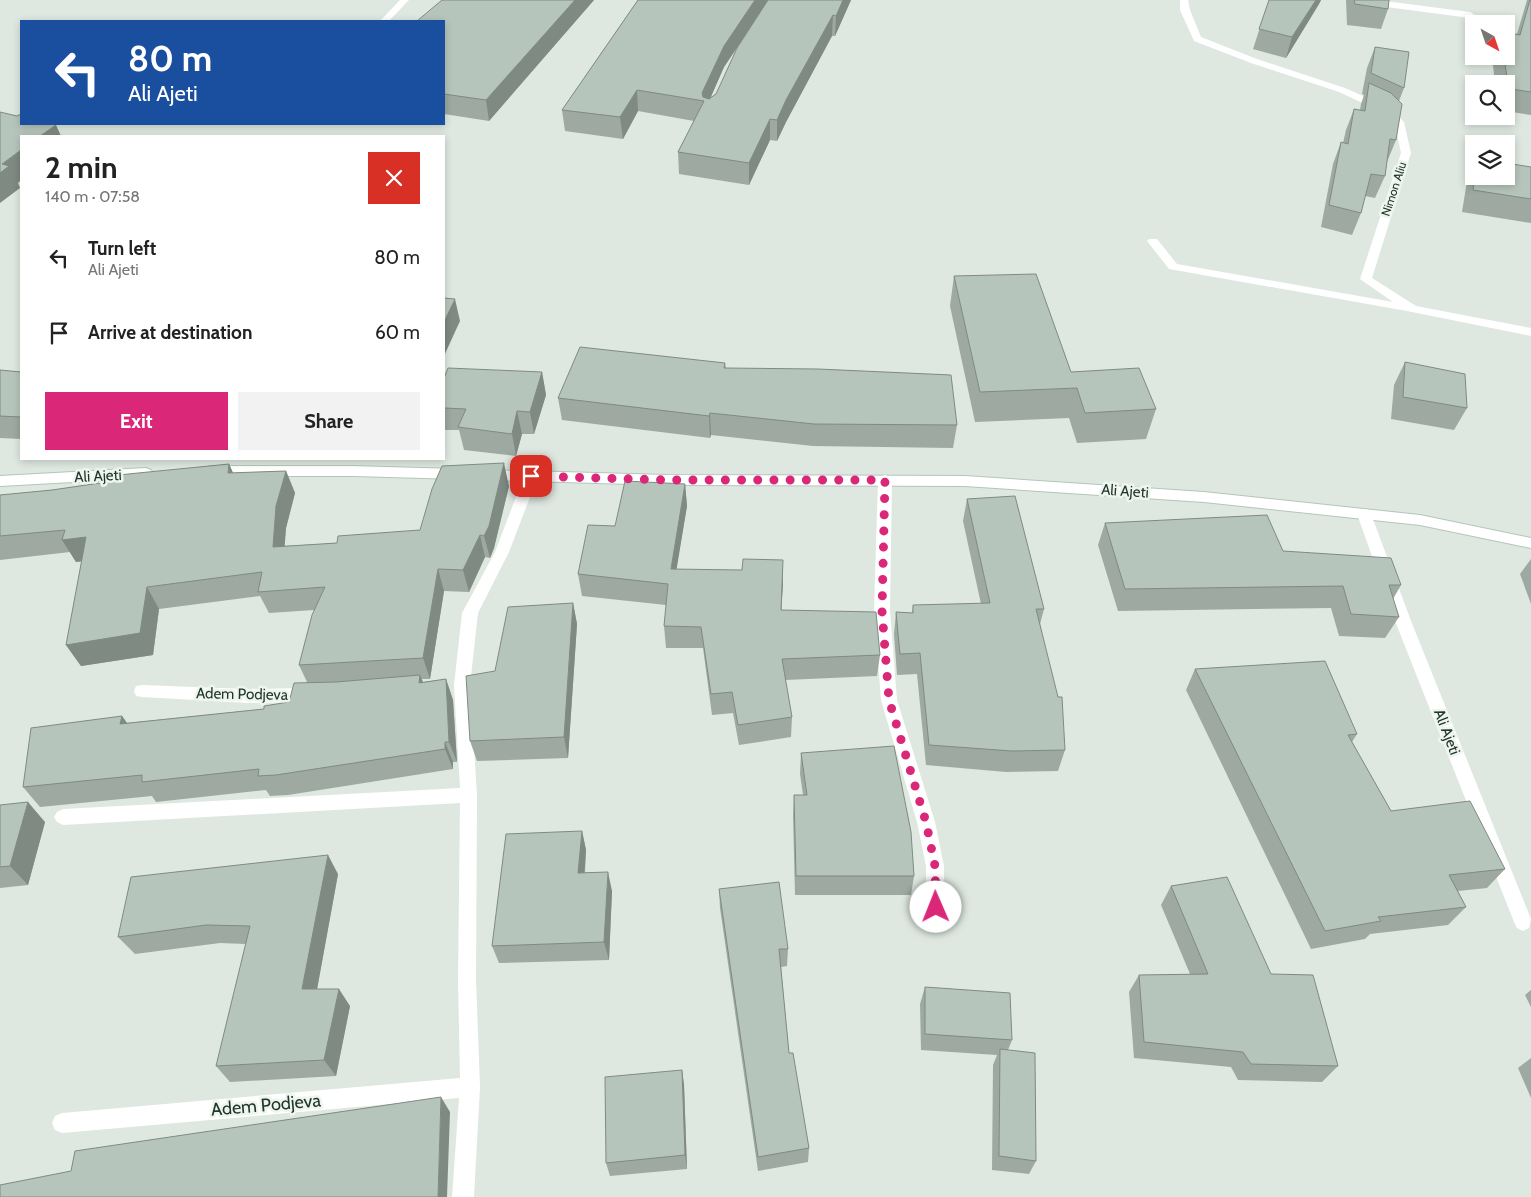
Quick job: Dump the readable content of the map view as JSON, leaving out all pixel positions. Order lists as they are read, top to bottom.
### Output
{
  "streets": {
    "street": ["Nimon Aliu", "Ali Ajeti", "Adem Podjeva"]
  },
  "north": "bottom right",
  "page": {
    "turn": ["80 m", "Ali Ajeti"],
    "heading": ["2 min", "140 m · 07:58"],
    "list": [
      {
        "name": "Turn left",
        "note": "Ali Ajeti",
        "value": "80 m"
      },
      {
        "name": "Arrive at destination",
        "value": "60 m"
      }
    ],
    "buttons": ["Exit", "Share"]
  }
}
